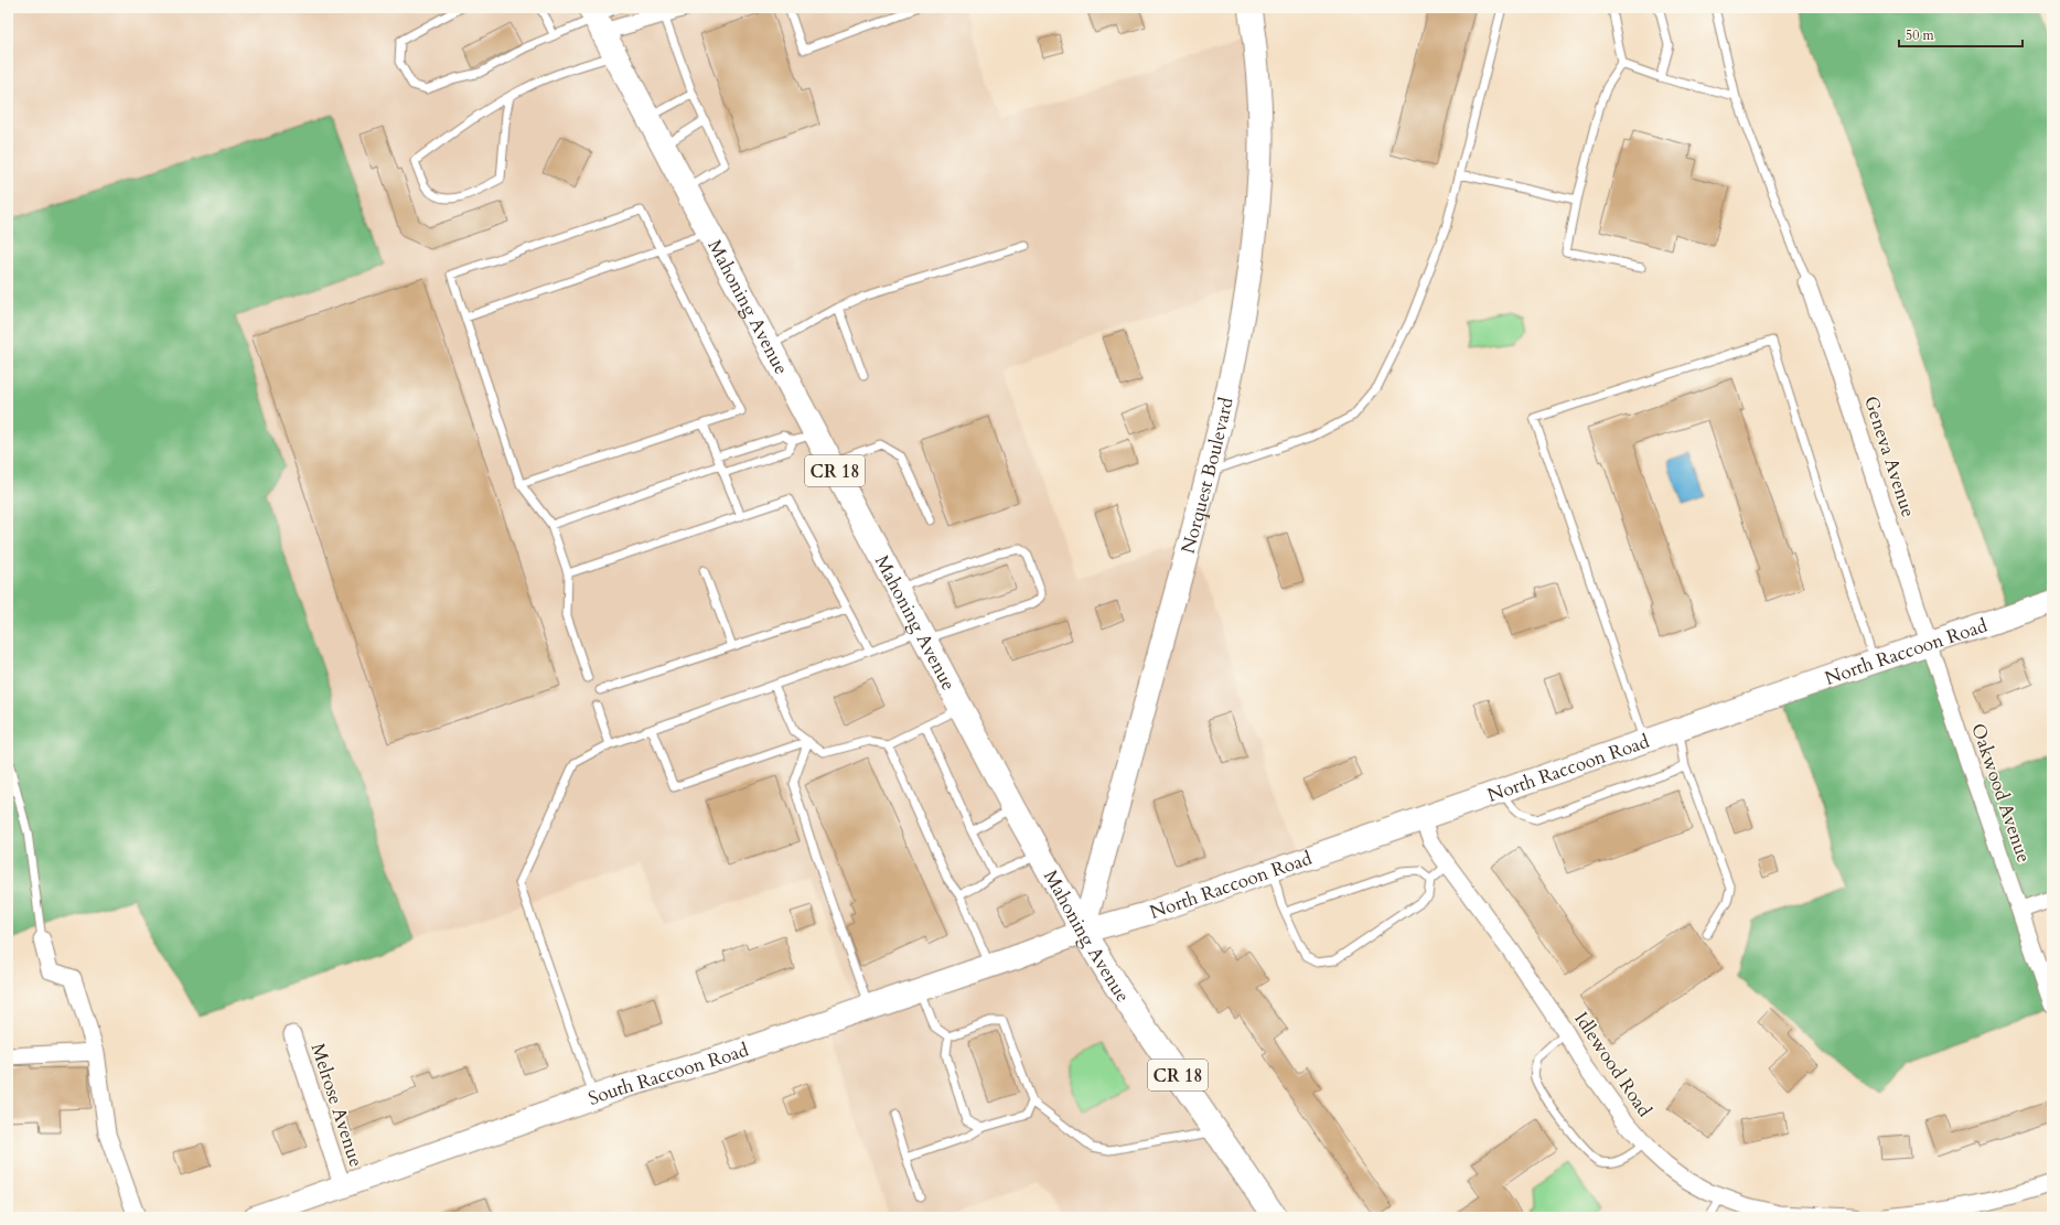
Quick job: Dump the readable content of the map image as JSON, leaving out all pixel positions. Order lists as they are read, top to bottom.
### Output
{
  "streets": {
    "main road": ["Mahoning Avenue", "CR 18"],
    "street": [
      "Geneva Avenue",
      "Norquest Boulevard",
      "North Raccoon Road",
      "Oakwood Avenue",
      "Idlewood Road",
      "South Raccoon Road",
      "Melrose Avenue"
    ]
  },
  "crossings": [
    ["Mahoning Avenue", "Norquest Boulevard"],
    ["Mahoning Avenue", "North Raccoon Road"],
    ["Mahoning Avenue", "South Raccoon Road"],
    ["Geneva Avenue", "North Raccoon Road"],
    ["Geneva Avenue", "Oakwood Avenue"],
    ["Norquest Boulevard", "North Raccoon Road"],
    ["Norquest Boulevard", "South Raccoon Road"],
    ["North Raccoon Road", "Oakwood Avenue"],
    ["North Raccoon Road", "Idlewood Road"],
    ["North Raccoon Road", "South Raccoon Road"],
    ["South Raccoon Road", "Melrose Avenue"]
  ],
  "scale_bar": "50 m"
}
